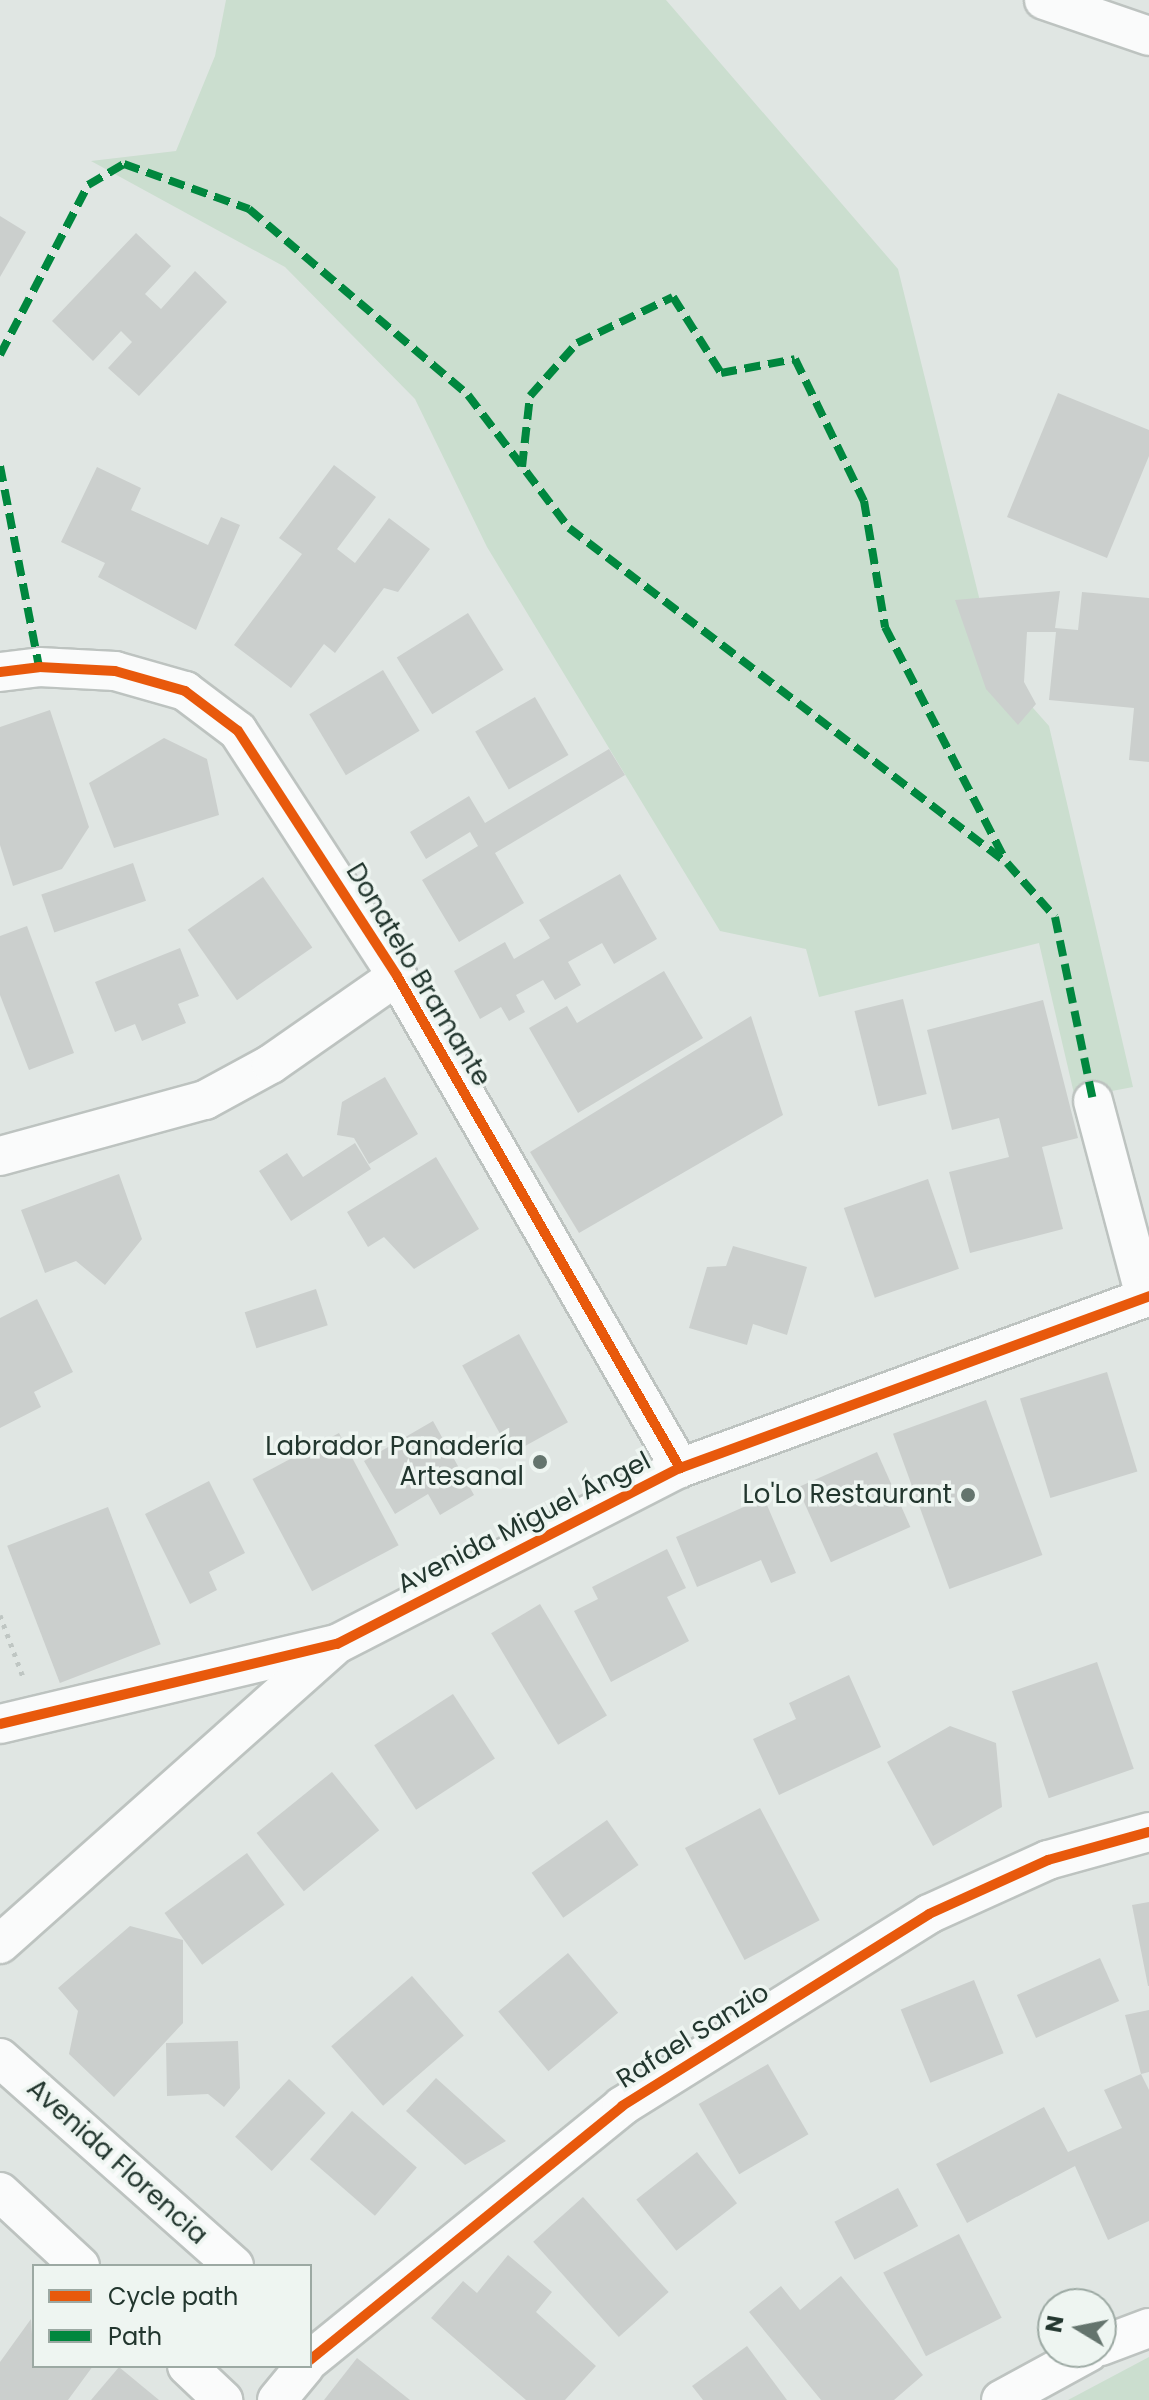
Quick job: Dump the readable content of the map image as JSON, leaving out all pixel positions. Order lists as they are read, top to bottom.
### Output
{
  "streets": {
    "street": [
      "Donatelo Bramante",
      "Avenida Miguel Ángel",
      "Rafael Sanzio",
      "Avenida Florencia"
    ]
  },
  "crossings": [
    ["Donatelo Bramante", "Avenida Miguel Ángel"]
  ],
  "places": ["Labrador Panadería Artesanal", "Lo'Lo Restaurant"],
  "legend": ["Cycle path", "Path"],
  "north": "left"
}
